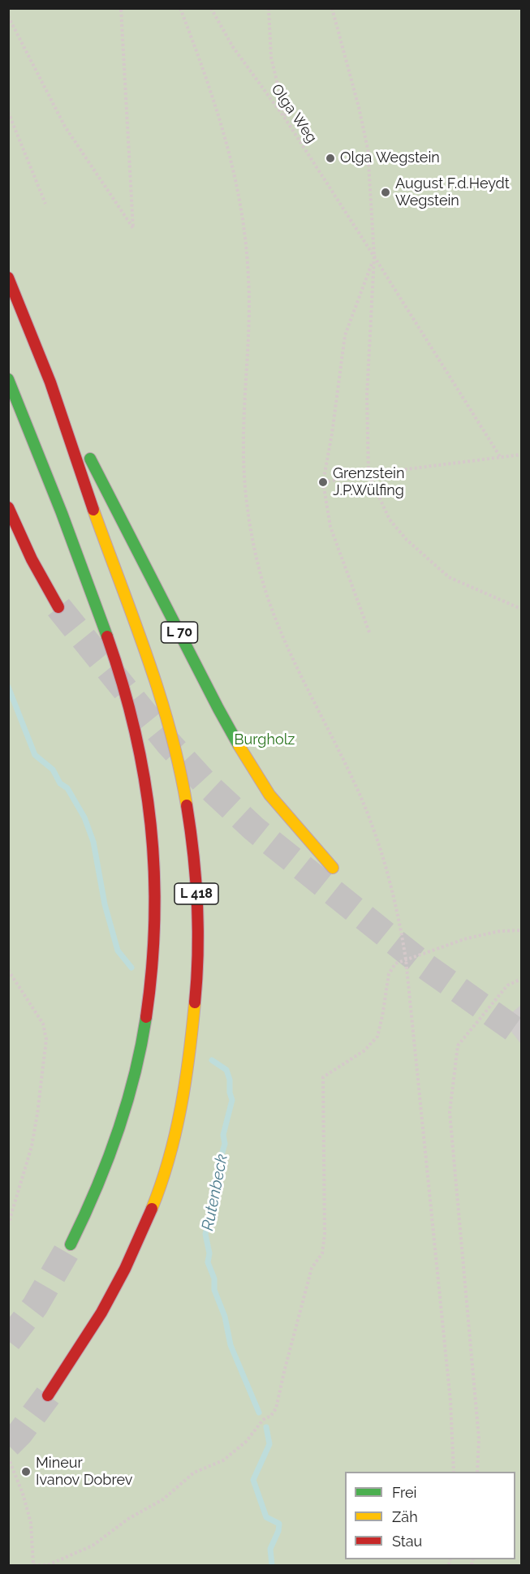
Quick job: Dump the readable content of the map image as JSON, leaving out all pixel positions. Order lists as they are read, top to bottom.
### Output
{
  "streets": {
    "highway": ["L 70", "L 418"],
    "path": ["Olga Weg"]
  },
  "crossings": [
    ["L 70", "L 418"]
  ],
  "water": ["Rutenbeck"],
  "parks": ["Burgholz"],
  "places": [
    "Olga Wegstein",
    "August F.d.Heydt Wegstein",
    "Grenzstein J.P.Wülfing",
    "Mineur Ivanov Dobrev"
  ],
  "legend": ["Frei", "Zäh", "Stau"]
}
